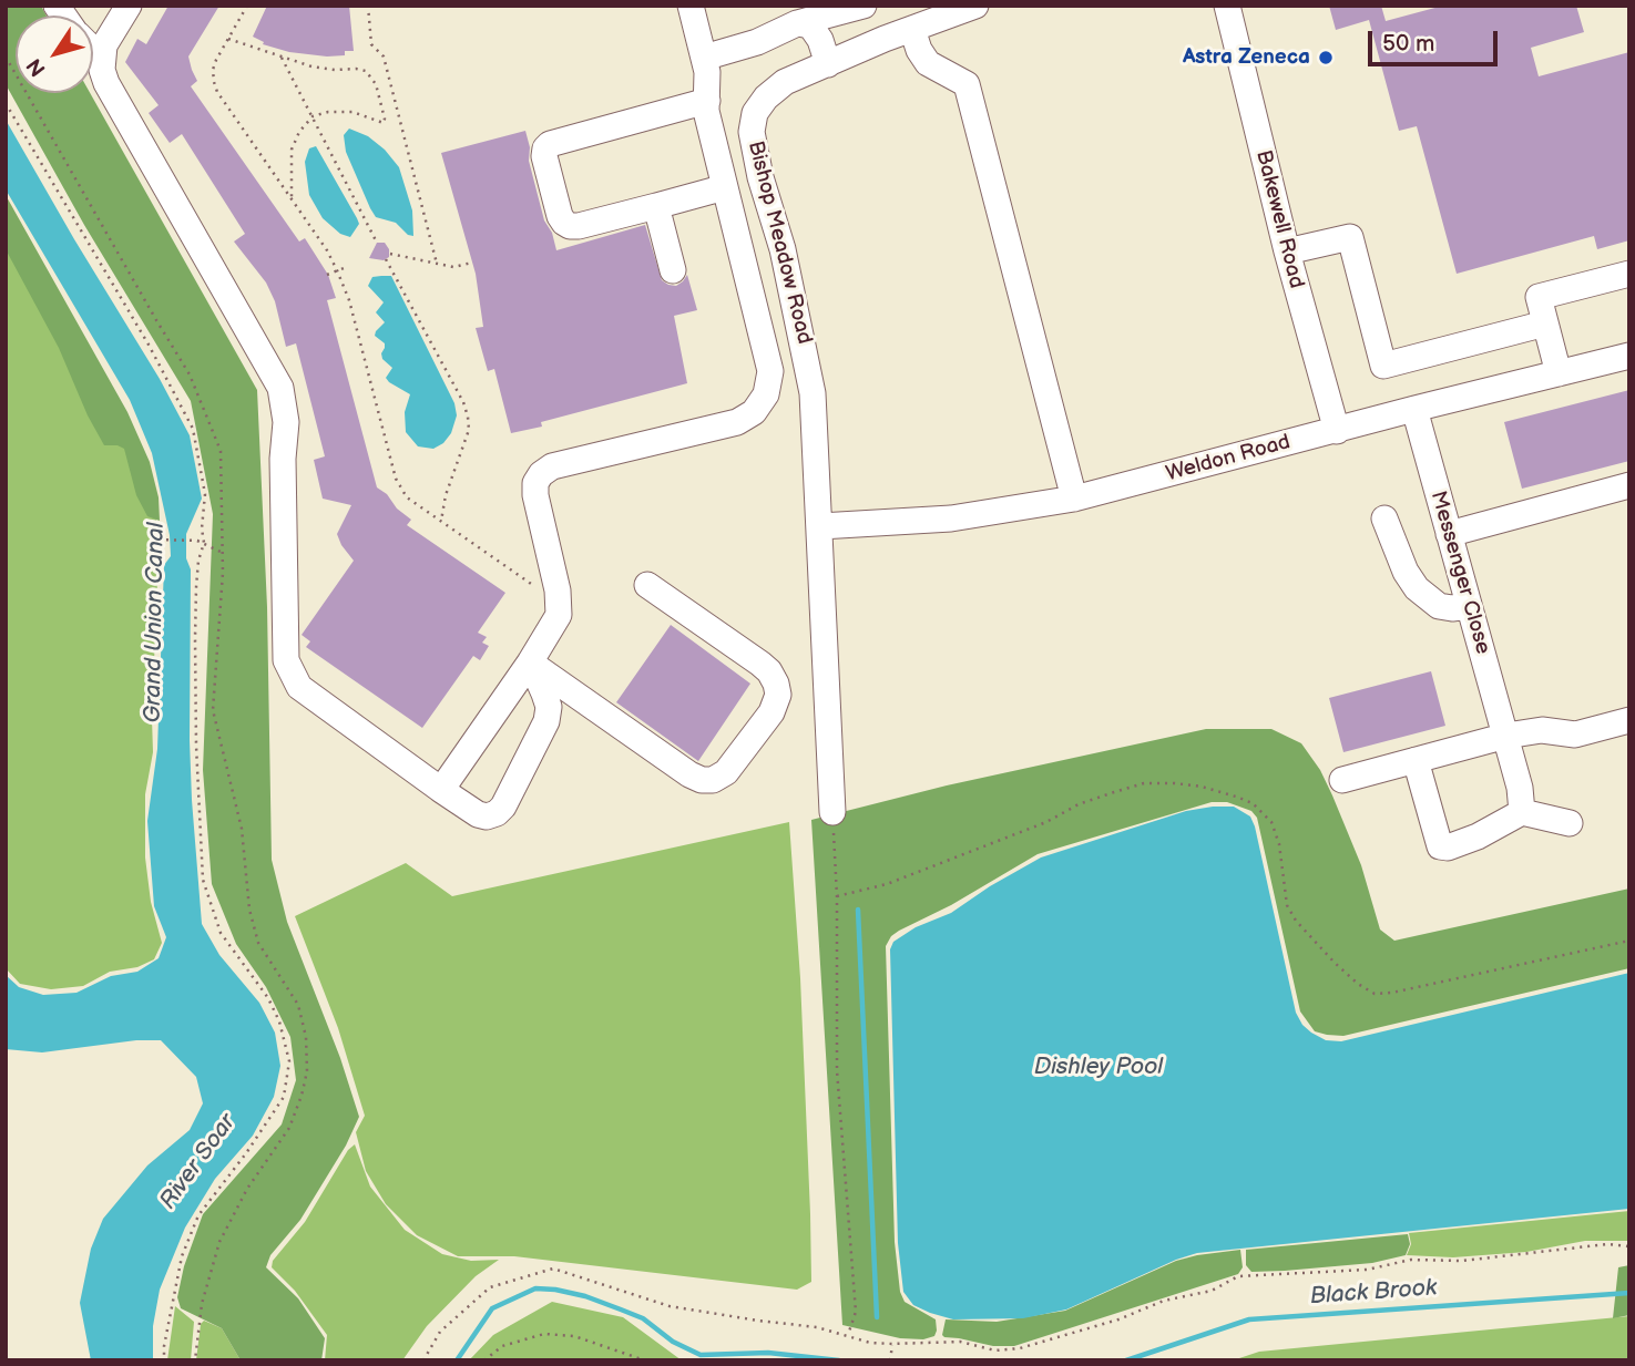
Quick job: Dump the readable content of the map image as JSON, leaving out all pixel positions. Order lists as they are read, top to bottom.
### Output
{
  "streets": {
    "street": [
      "Bakewell Road",
      "Bishop Meadow Road",
      "Weldon Road",
      "Messenger Close"
    ]
  },
  "crossings": [
    ["Bakewell Road", "Weldon Road"],
    ["Bishop Meadow Road", "Weldon Road"],
    ["Weldon Road", "Messenger Close"]
  ],
  "water": [
    "Grand Union Canal",
    "Dishley Pool",
    "River Soar",
    "Black Brook"
  ],
  "places": ["Astra Zeneca"],
  "scale_bar": "50 m",
  "north": "bottom left"
}
